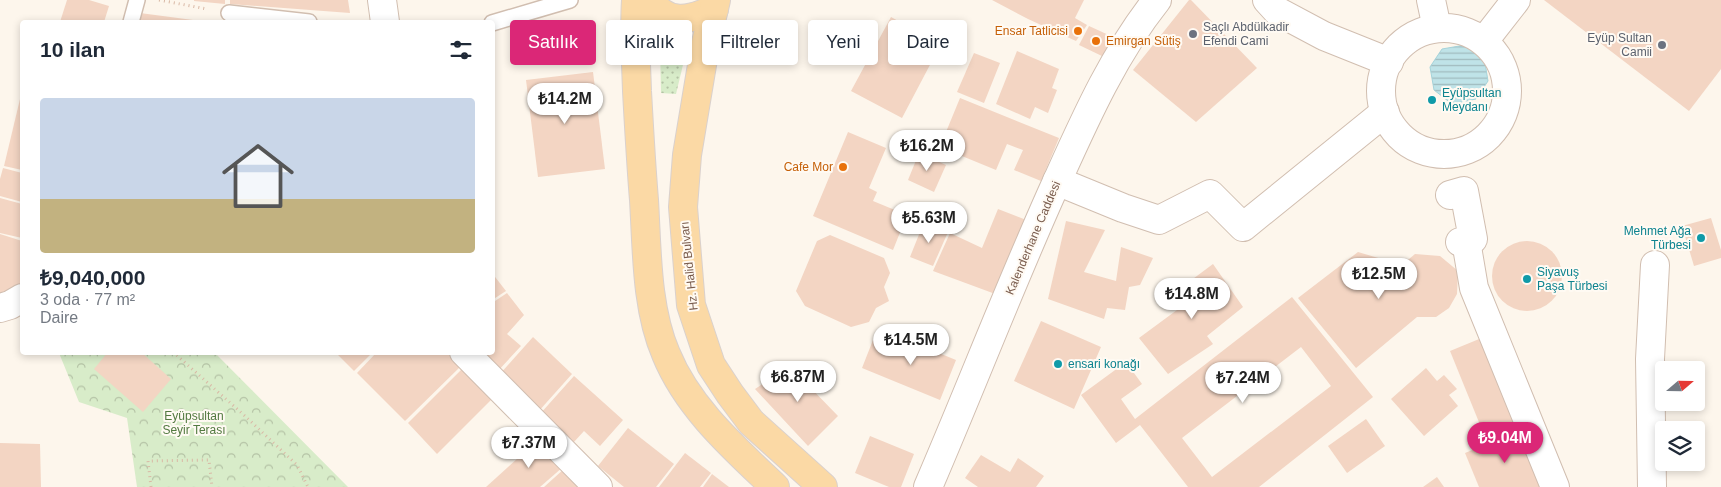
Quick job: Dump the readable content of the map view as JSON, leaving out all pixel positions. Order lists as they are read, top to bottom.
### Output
{
  "streets": {
    "main road": ["Hz. Halid Bulvarı"],
    "street": ["Kalenderhane Caddesi"]
  },
  "parks": ["Eyüpsultan Seyir Terası"],
  "places": [
    "Ensar Tatlicisi",
    "Saçlı Abdülkadir Efendi Cami",
    "Emirgan Sütiş",
    "Eyüp Sultan Camii",
    "Eyüpsultan Meydanı",
    "Cafe Mor",
    "Mehmet Ağa Türbesi",
    "Siyavuş Paşa Türbesi",
    "ensari konağı"
  ],
  "north": "right",
  "page": {
    "chip": [
      "Satılık",
      "Kiralık",
      "Filtreler",
      "Yeni",
      "Daire"
    ],
    "heading": "10 ilan",
    "list": [
      {
        "name": "₺9,040,000",
        "note": "3 oda · 77 m² · Daire"
      }
    ],
    "price": [
      "₺14.2M",
      "₺16.2M",
      "₺5.63M",
      "₺12.5M",
      "₺14.8M",
      "₺14.5M",
      "₺6.87M",
      "₺7.24M",
      "₺9.04M",
      "₺7.37M"
    ]
  }
}
